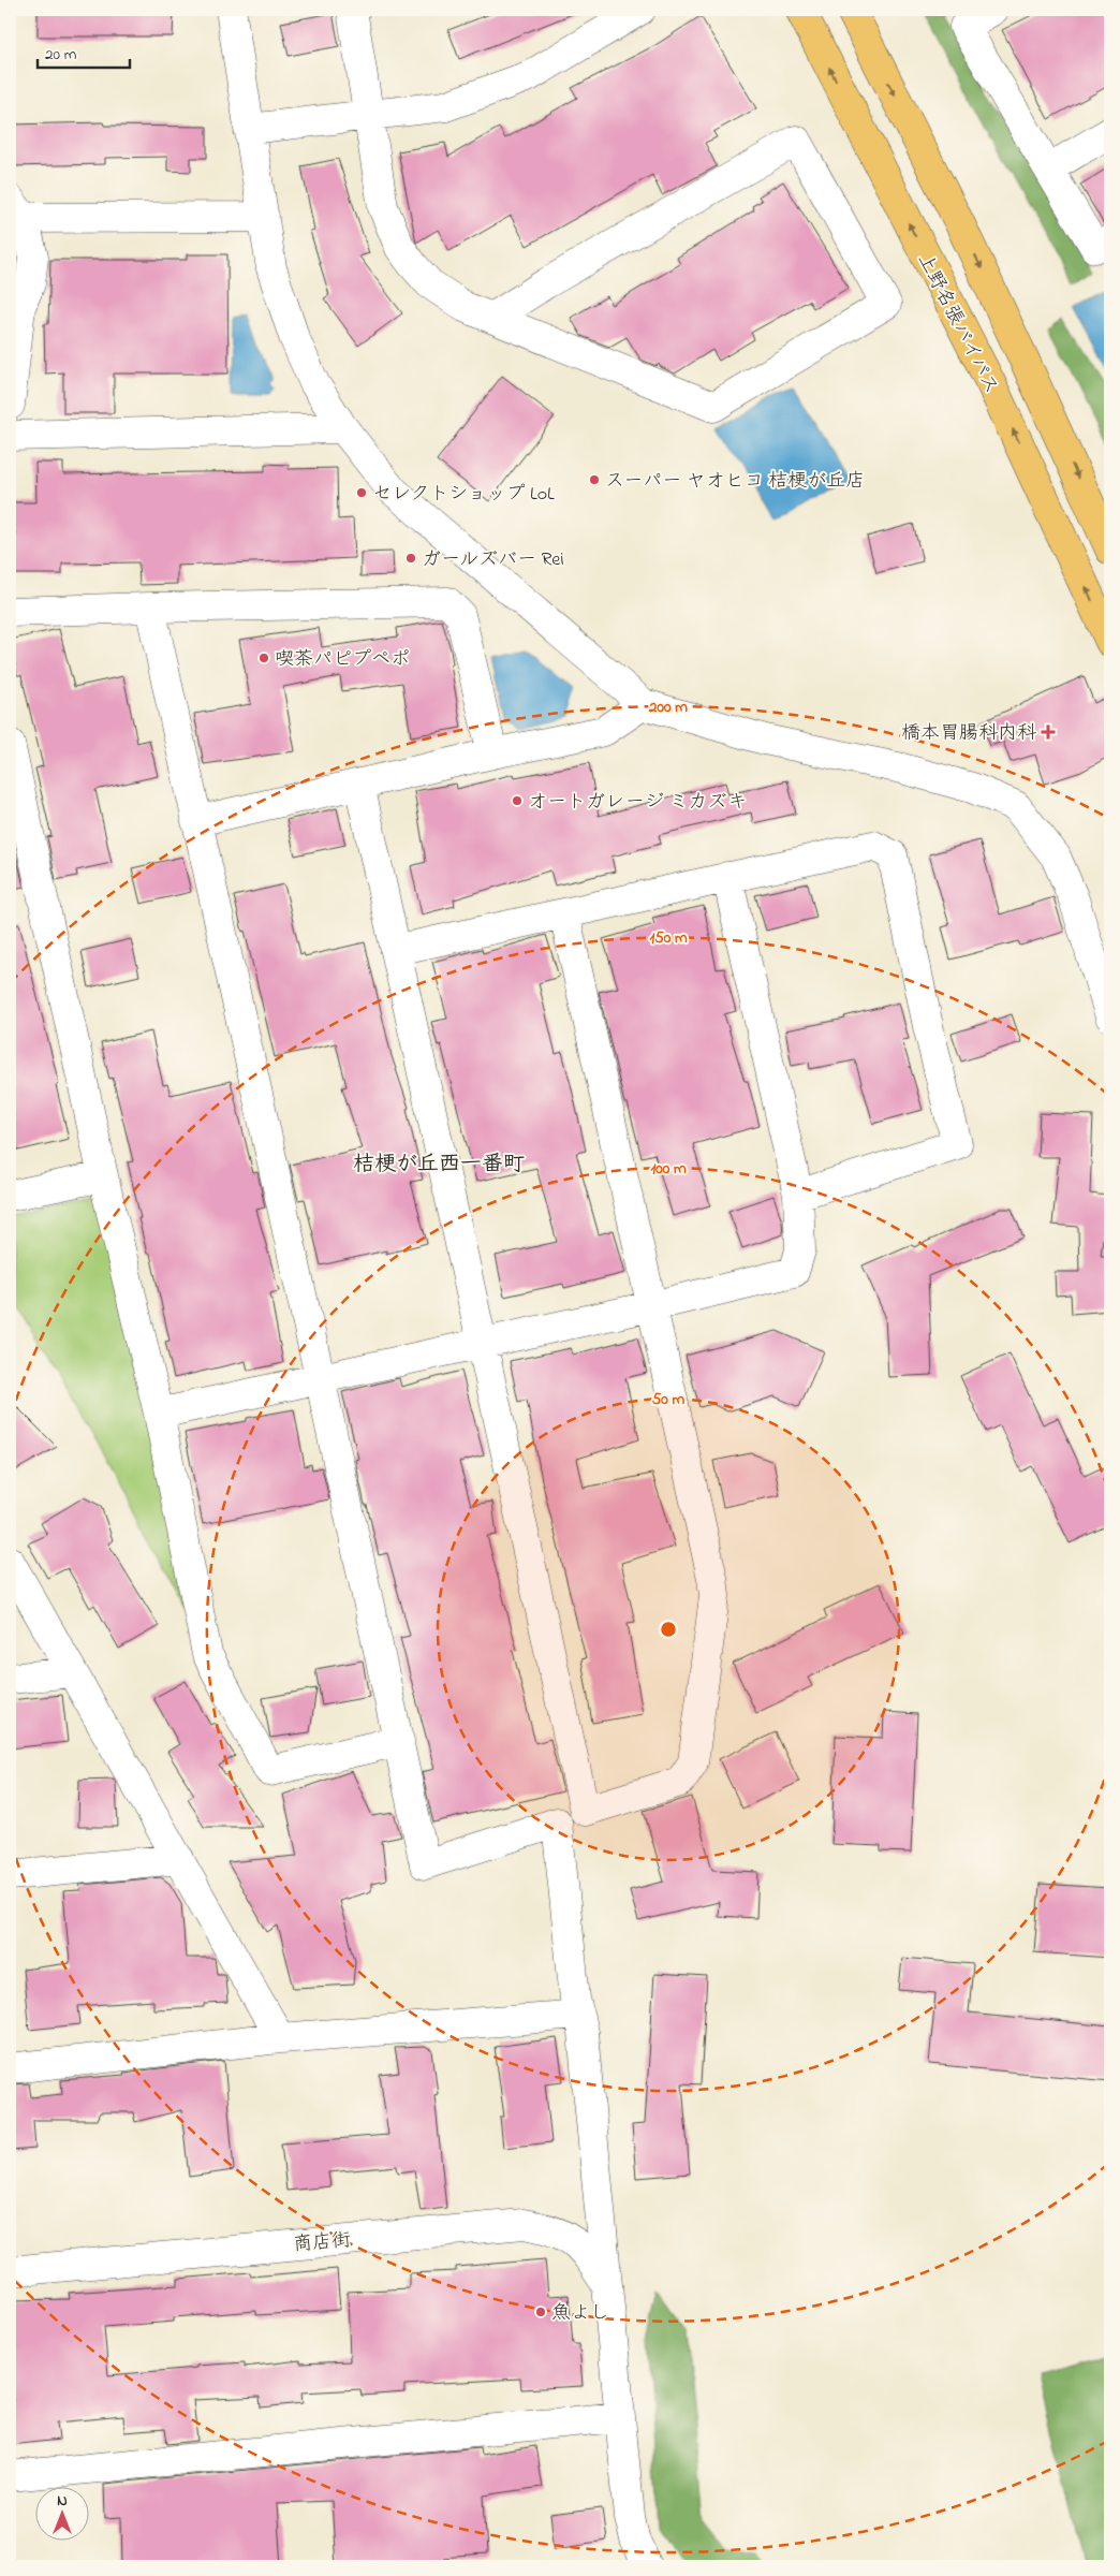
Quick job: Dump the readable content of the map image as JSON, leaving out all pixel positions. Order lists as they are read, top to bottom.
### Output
{
  "streets": {
    "highway": ["上野名張バイパス"],
    "street": ["商店街"]
  },
  "districts": ["桔梗が丘西一番町"],
  "places": {
    "other": [
      "スーパー ヤオヒコ 桔梗が丘店",
      "セレクトショップ LoL",
      "ガールズバー Rei",
      "喫茶パピプペポ",
      "オートガレージ ミカズキ",
      "魚よし"
    ],
    "health": ["橋本胃腸科内科"]
  },
  "scale_bar": "20 m",
  "north": "top",
  "rings": [
    "200 m",
    "150 m",
    "100 m",
    "50 m"
  ]
}
